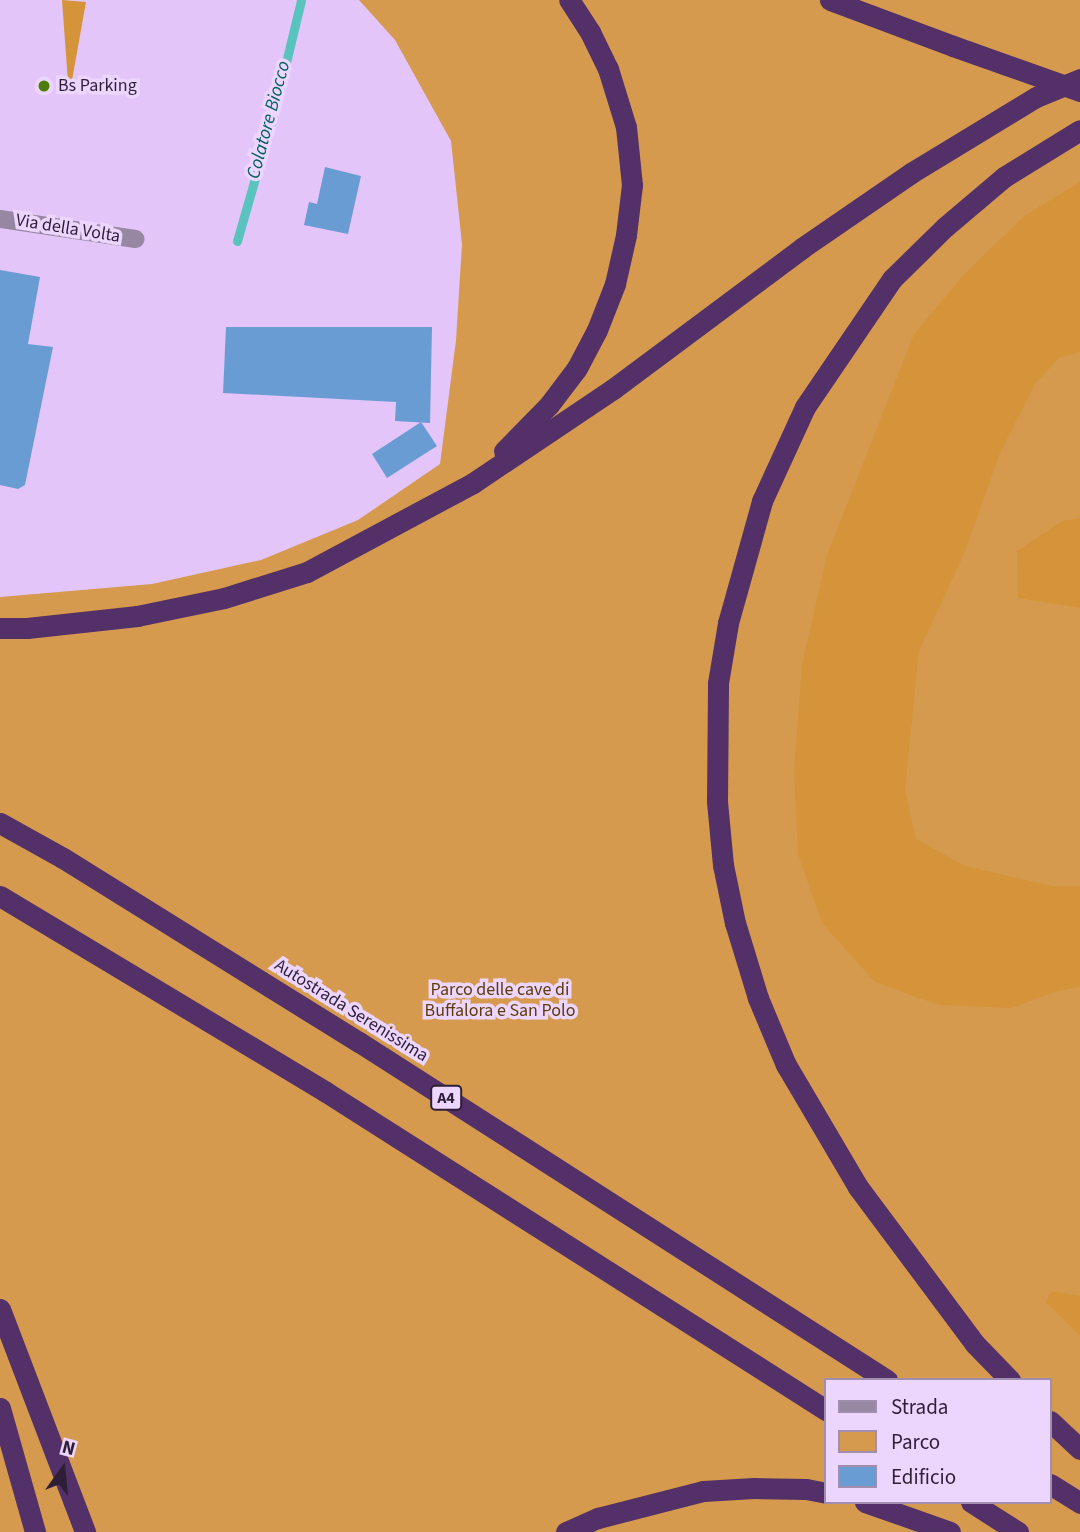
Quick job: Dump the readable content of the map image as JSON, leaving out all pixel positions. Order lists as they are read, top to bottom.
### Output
{
  "streets": {
    "highway": ["Autostrada Serenissima", "A4"],
    "street": ["Via della Volta"]
  },
  "water": ["Colatore Biocco"],
  "parks": ["Parco delle cave di Buffalora e San Polo"],
  "places": ["Bs Parking"],
  "legend": ["Strada", "Parco", "Edificio"],
  "north": "top"
}
